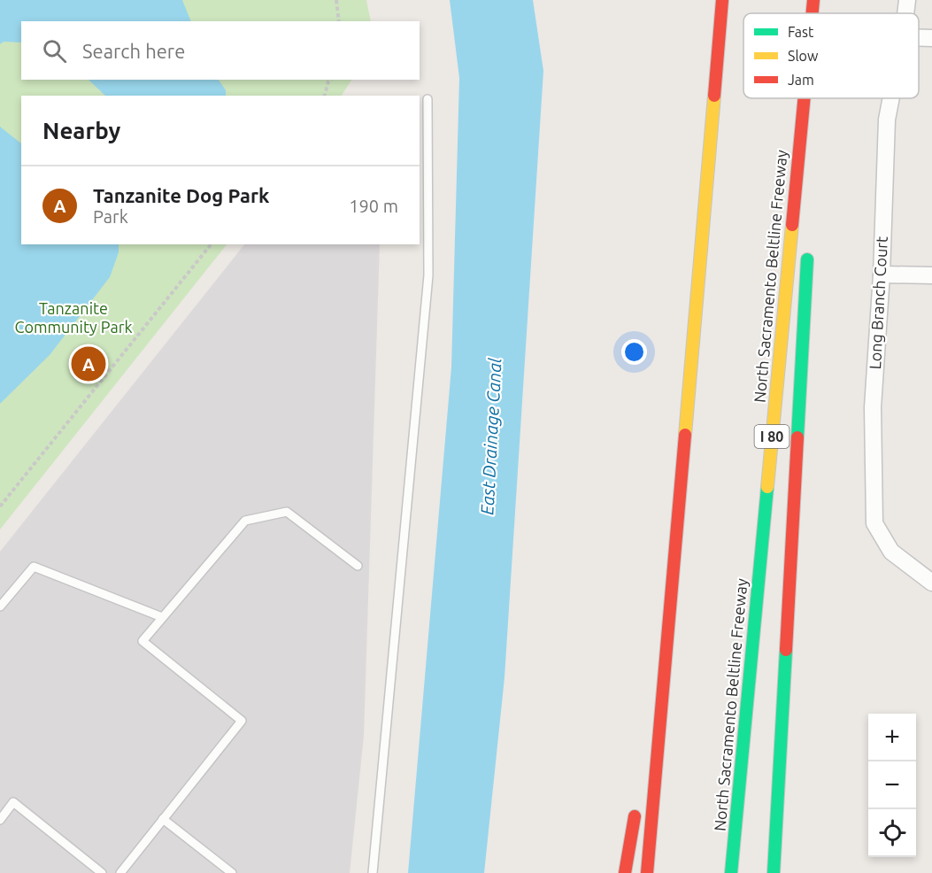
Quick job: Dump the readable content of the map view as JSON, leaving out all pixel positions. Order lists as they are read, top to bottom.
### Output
{
  "streets": {
    "highway": ["North Sacramento Beltline Freeway", "I 80"],
    "street": ["Long Branch Court"]
  },
  "water": ["East Drainage Canal"],
  "parks": ["Tanzanite Community Park"],
  "legend": ["Fast", "Slow", "Jam"],
  "page": {
    "search": "Search here",
    "heading": "Nearby",
    "list": [
      {
        "mark": "A",
        "name": "Tanzanite Dog Park",
        "note": "Park",
        "value": "190 m"
      }
    ],
    "pins": "A",
    "map_buttons": ["+", "−"]
  }
}
